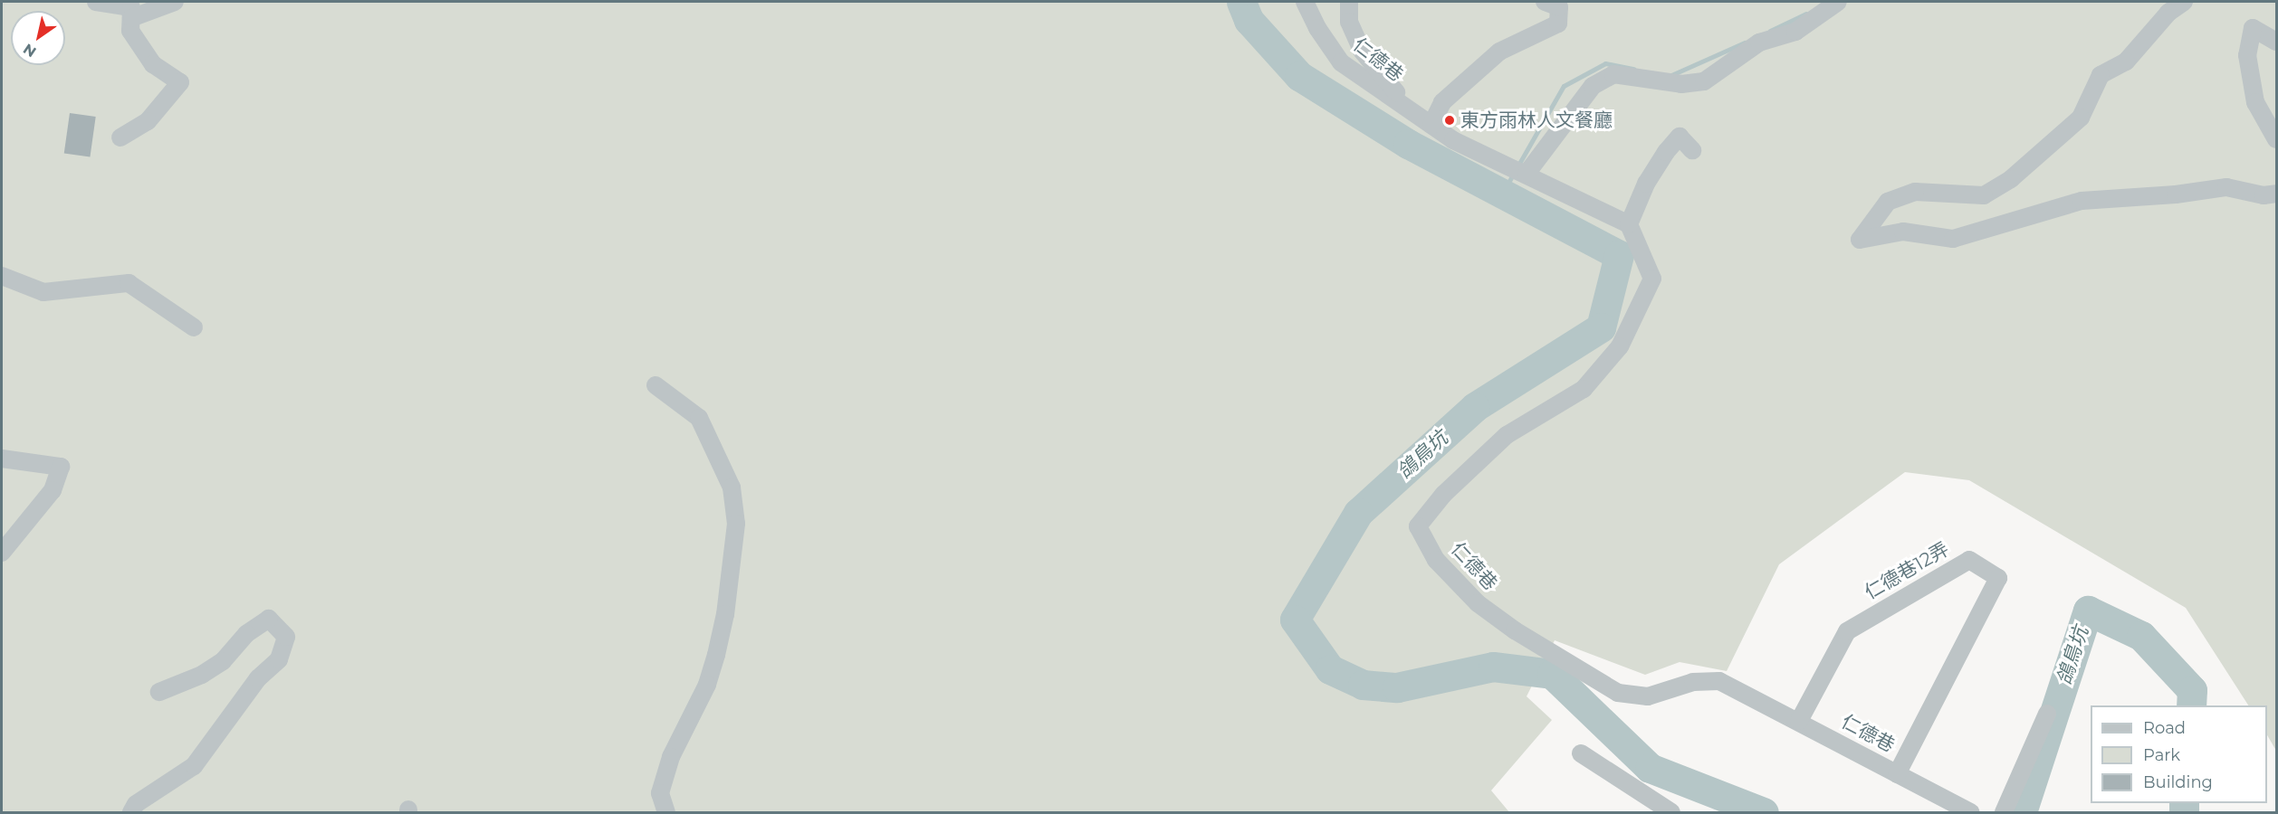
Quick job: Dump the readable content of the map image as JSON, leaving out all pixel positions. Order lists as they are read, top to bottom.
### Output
{
  "streets": {
    "street": ["仁德巷", "仁德巷12弄"]
  },
  "crossings": [
    ["仁德巷", "仁德巷12弄"]
  ],
  "water": ["鴿鳥坑"],
  "places": ["東方雨林人文餐廳"],
  "legend": ["Road", "Park", "Building"],
  "north": "bottom left"
}
